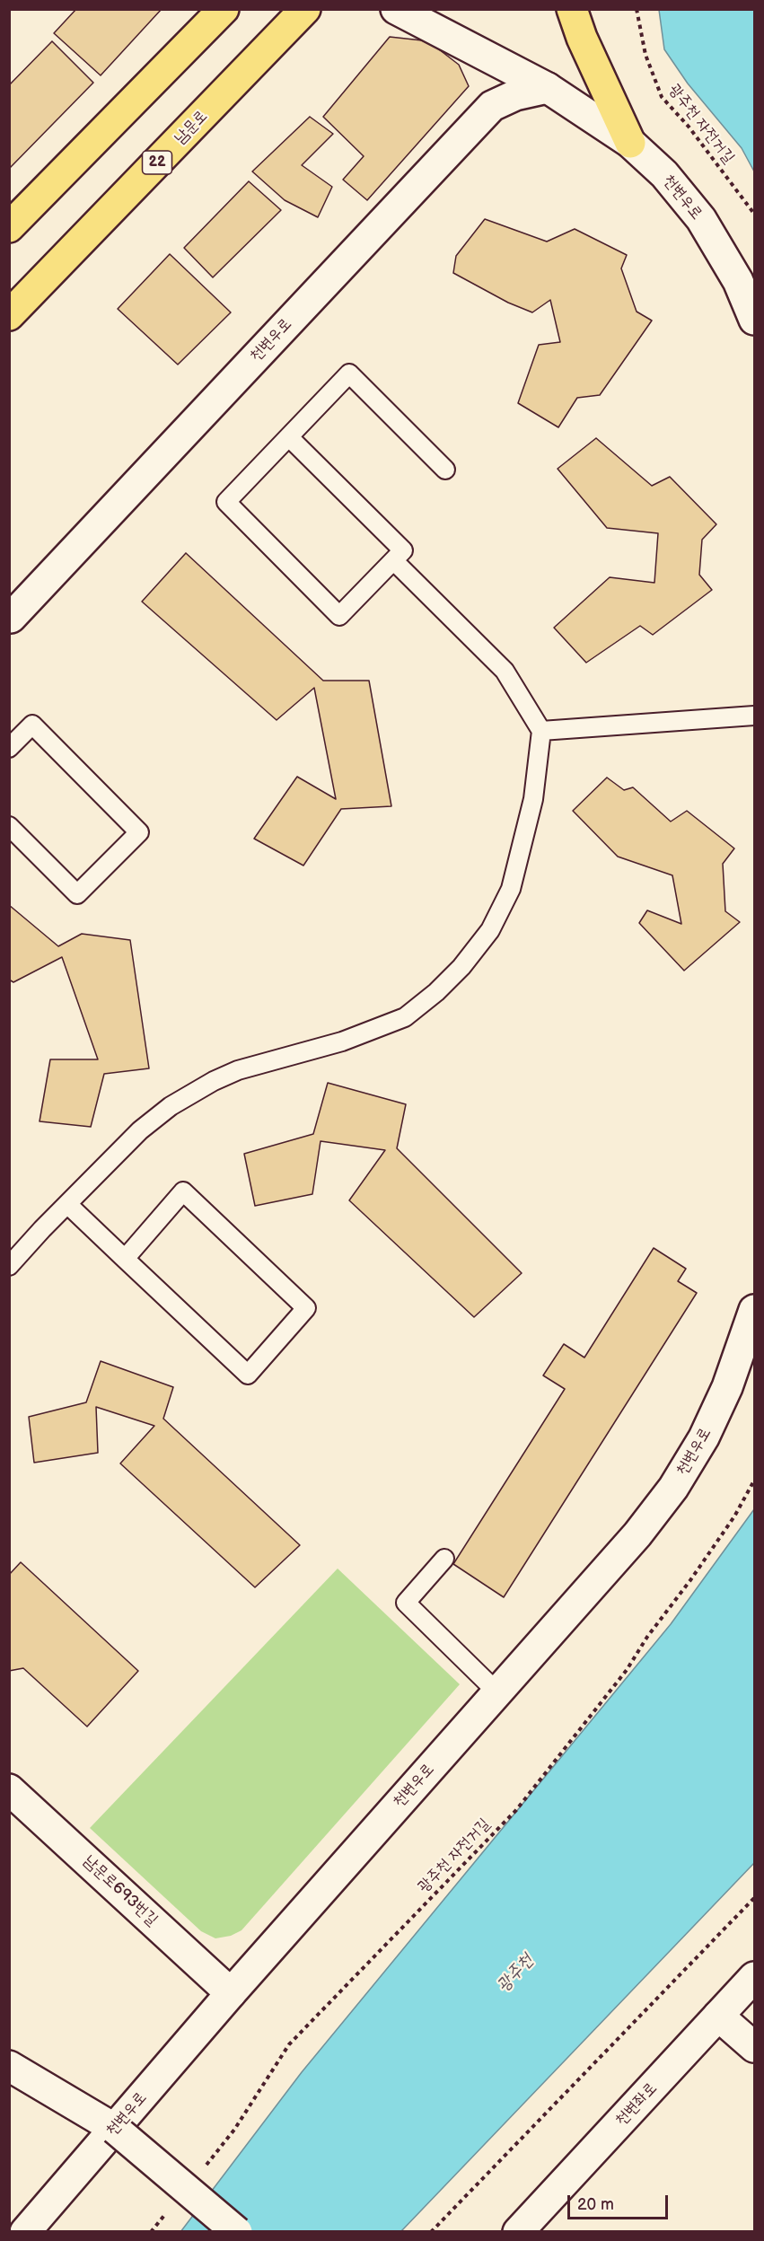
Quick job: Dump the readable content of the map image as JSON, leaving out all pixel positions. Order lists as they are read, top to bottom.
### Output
{
  "streets": {
    "main road": ["남문로", "22"],
    "street": ["천변우로", "남문로693번길", "천변좌로"],
    "path": ["광주천 자전거길"]
  },
  "crossings": [
    ["천변우로", "남문로693번길"]
  ],
  "water": ["광주천"],
  "scale_bar": "20 m"
}
